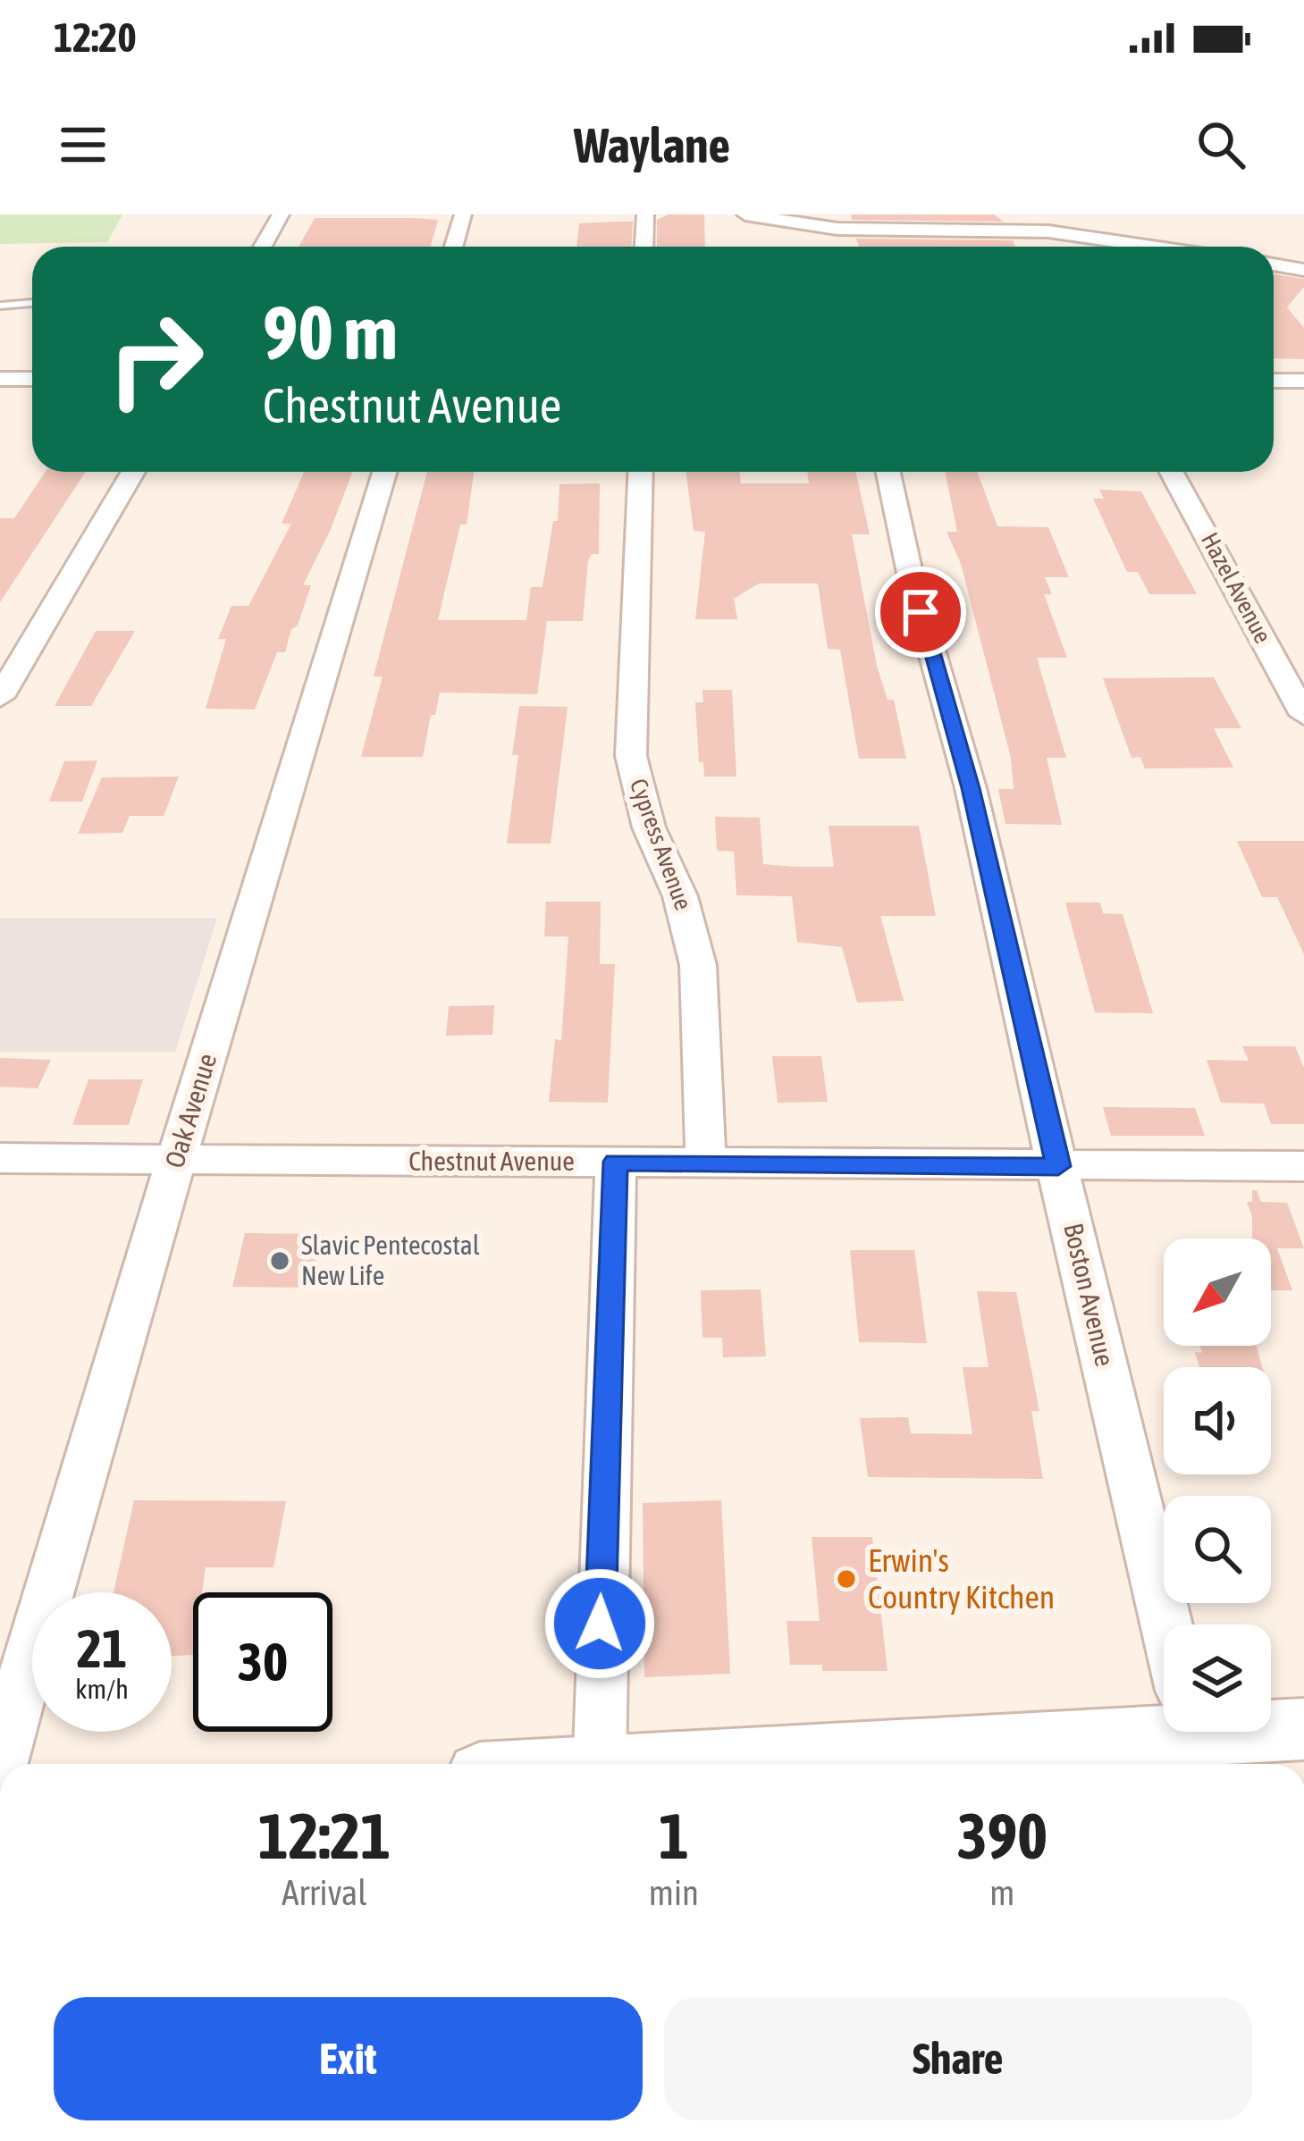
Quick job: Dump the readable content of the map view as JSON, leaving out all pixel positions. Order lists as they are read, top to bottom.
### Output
{
  "streets": {
    "street": [
      "Hazel Avenue",
      "Cypress Avenue",
      "Oak Avenue",
      "Chestnut Avenue",
      "Boston Avenue"
    ]
  },
  "crossings": [
    ["Cypress Avenue", "Chestnut Avenue"],
    ["Oak Avenue", "Chestnut Avenue"],
    ["Chestnut Avenue", "Boston Avenue"]
  ],
  "places": ["Slavic Pentecostal New Life", "Erwin's Country Kitchen"],
  "north": "bottom left",
  "page": {
    "status": "12:20",
    "header": "Waylane",
    "turn": ["90 m", "Chestnut Avenue"],
    "speed": "21 km/h",
    "limit": "30",
    "eta": [
      "12:21",
      "Arrival",
      "1",
      "min",
      "390",
      "m"
    ],
    "buttons": ["Exit", "Share"]
  }
}
